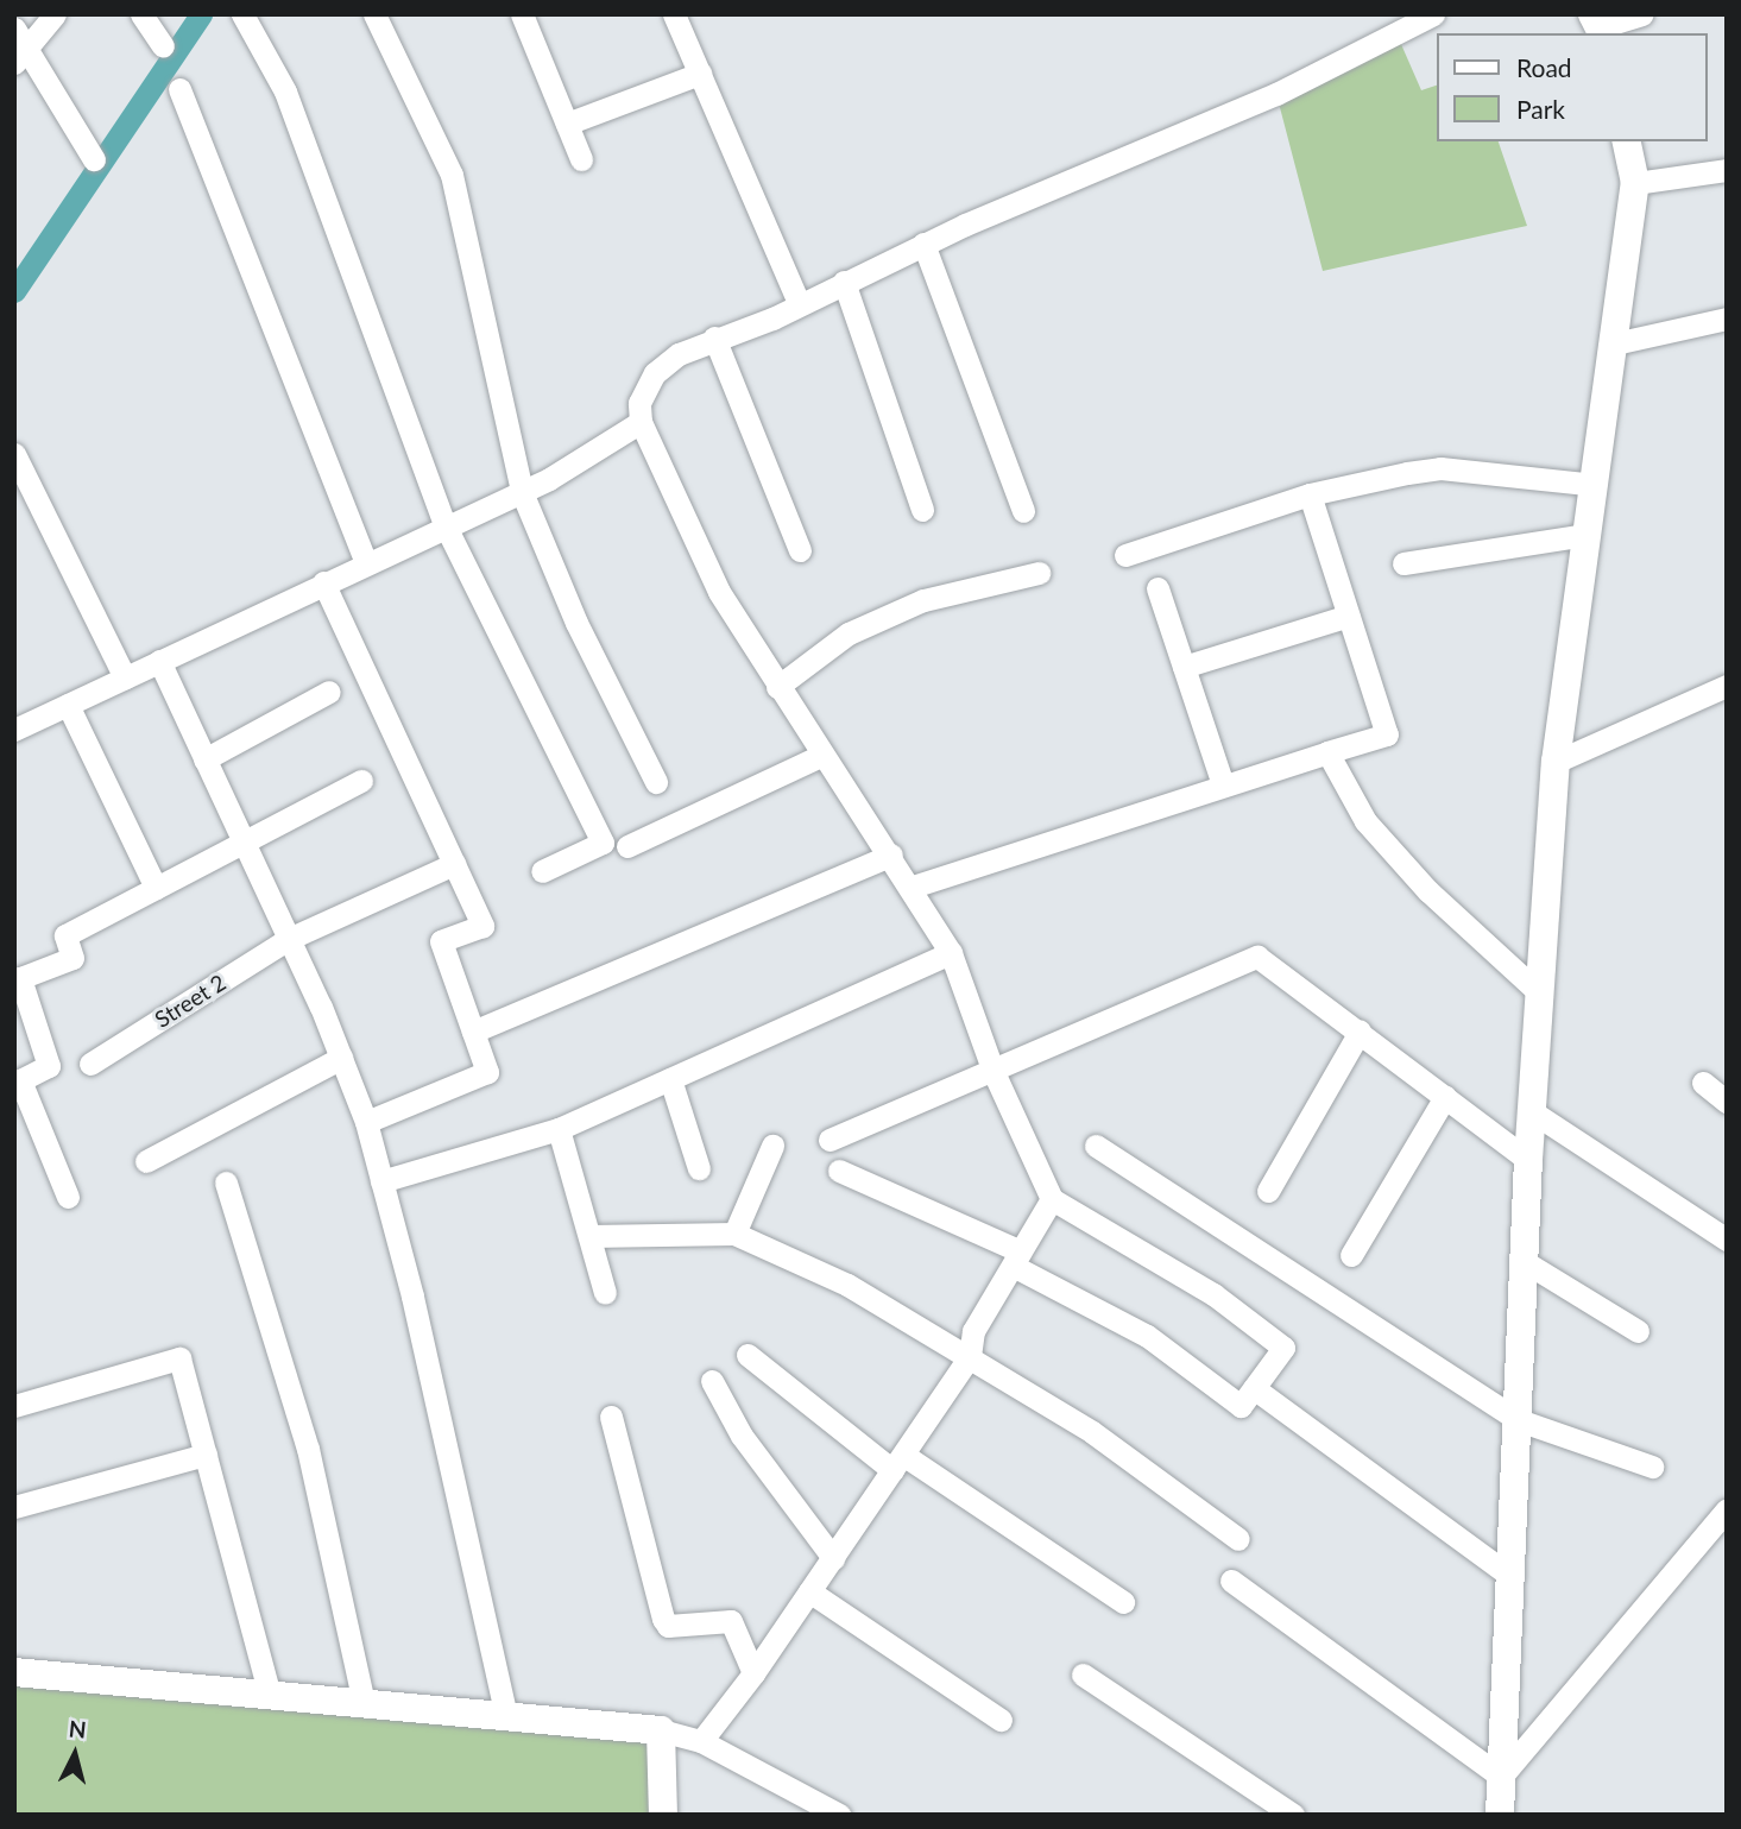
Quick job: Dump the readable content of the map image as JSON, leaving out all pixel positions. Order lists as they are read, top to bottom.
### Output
{
  "streets": {
    "street": ["Street 2"]
  },
  "legend": ["Road", "Park"],
  "north": "top"
}
